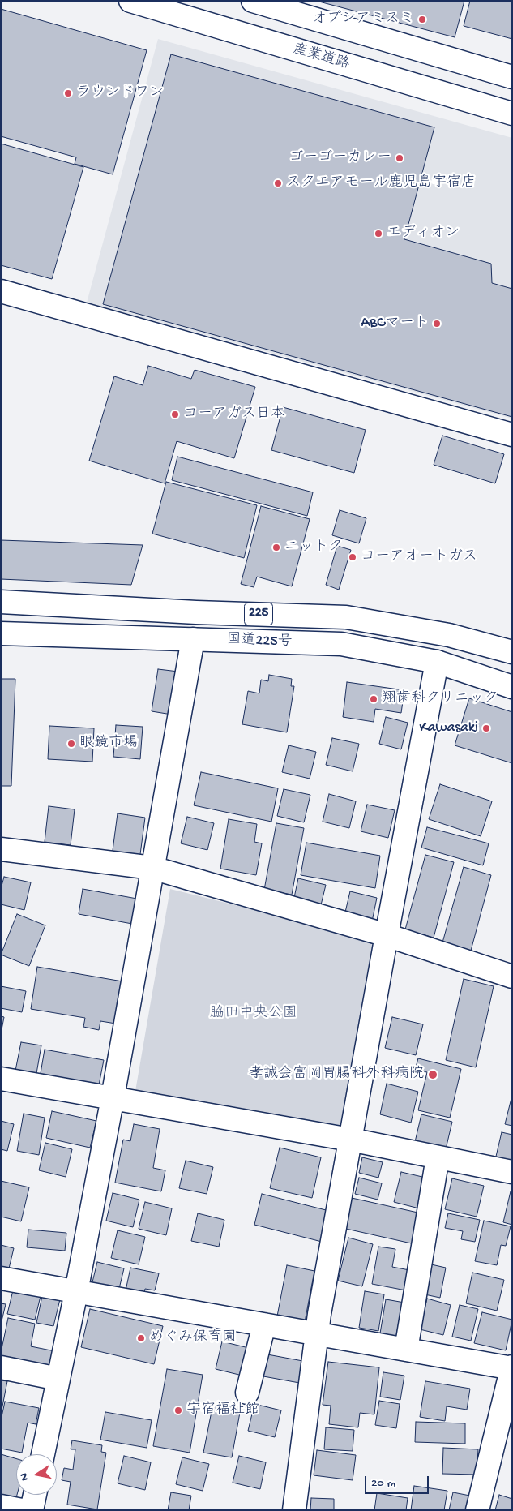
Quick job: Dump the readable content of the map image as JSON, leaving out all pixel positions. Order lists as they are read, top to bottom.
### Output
{
  "streets": {
    "main road": ["産業道路", "225", "国道225号"]
  },
  "parks": ["脇田中央公園"],
  "places": [
    "オプシアミスミ",
    "ラウンドワン",
    "ゴーゴーカレー",
    "スクエアモール鹿児島宇宿店",
    "エディオン",
    "ABCマート",
    "コーアガス日本",
    "ニットク",
    "コーアオートガス",
    "翔歯科クリニック",
    "Kawasaki",
    "眼鏡市場",
    "孝誠会富岡胃腸科外科病院",
    "めぐみ保育園",
    "宇宿福祉館"
  ],
  "scale_bar": "20 m",
  "north": "left"
}
